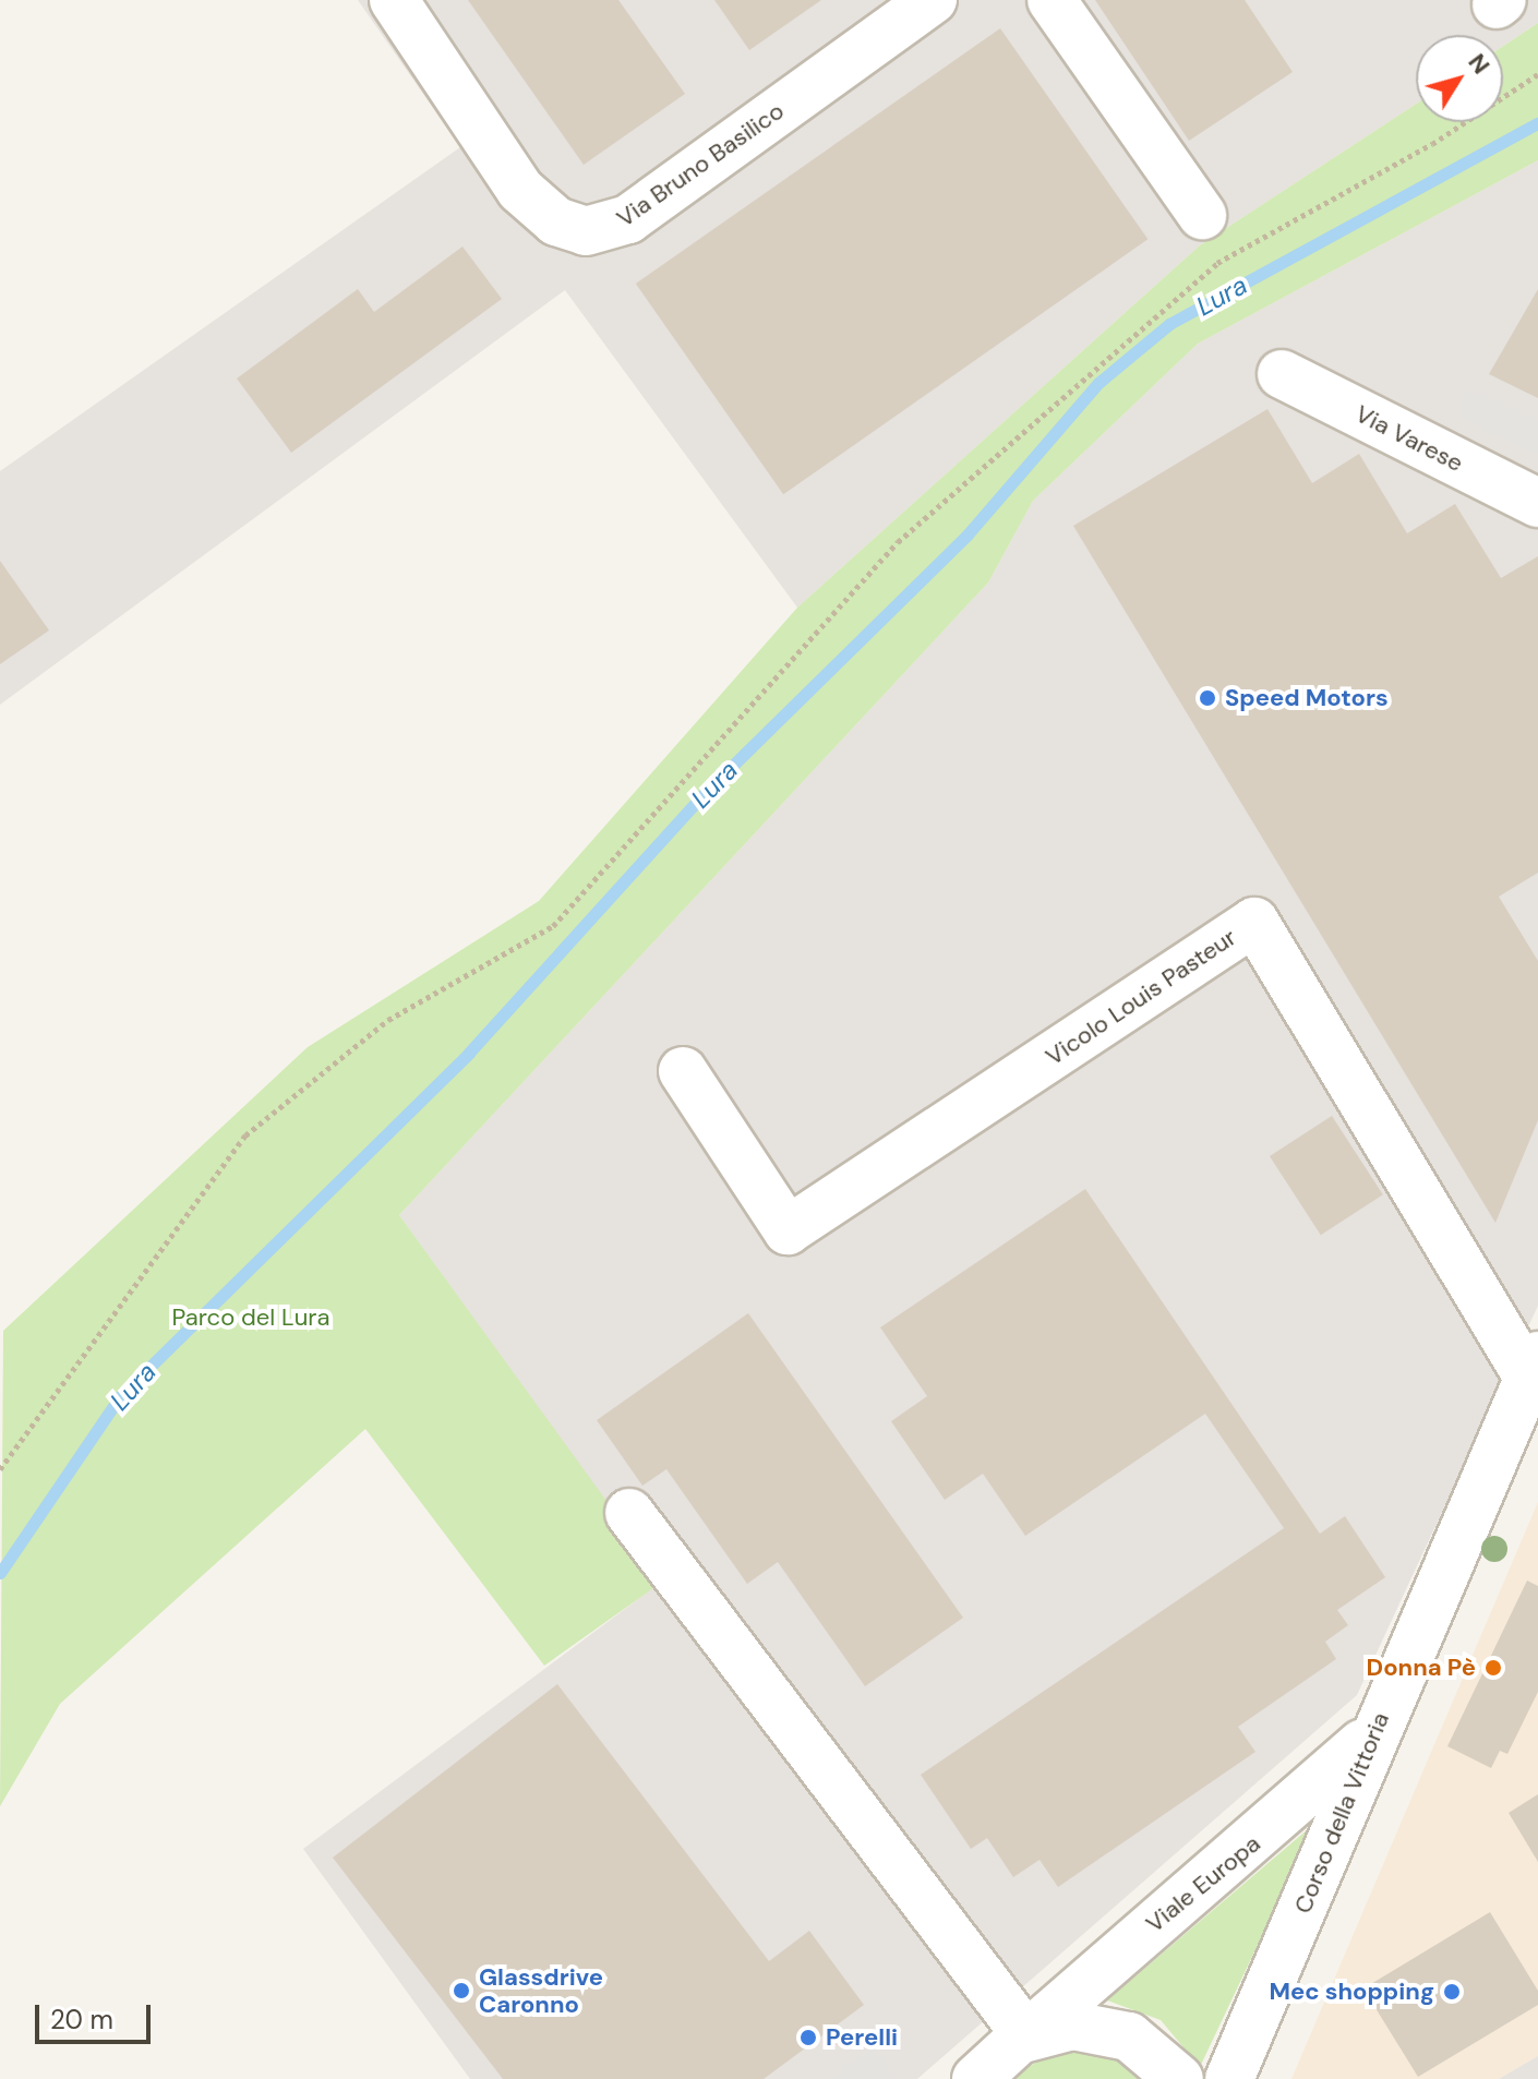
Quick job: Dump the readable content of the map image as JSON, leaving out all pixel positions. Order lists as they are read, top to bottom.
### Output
{
  "streets": {
    "street": [
      "Via Bruno Basilico",
      "Via Varese",
      "Vicolo Louis Pasteur",
      "Corso della Vittoria",
      "Viale Europa"
    ]
  },
  "crossings": [
    ["Vicolo Louis Pasteur", "Corso della Vittoria"],
    ["Corso della Vittoria", "Viale Europa"]
  ],
  "water": ["Lura"],
  "parks": ["Parco del Lura"],
  "places": [
    "Speed Motors",
    "Donna Pè",
    "Glassdrive Caronno",
    "Mec shopping",
    "Perelli"
  ],
  "scale_bar": "20 m",
  "north": "top right"
}
